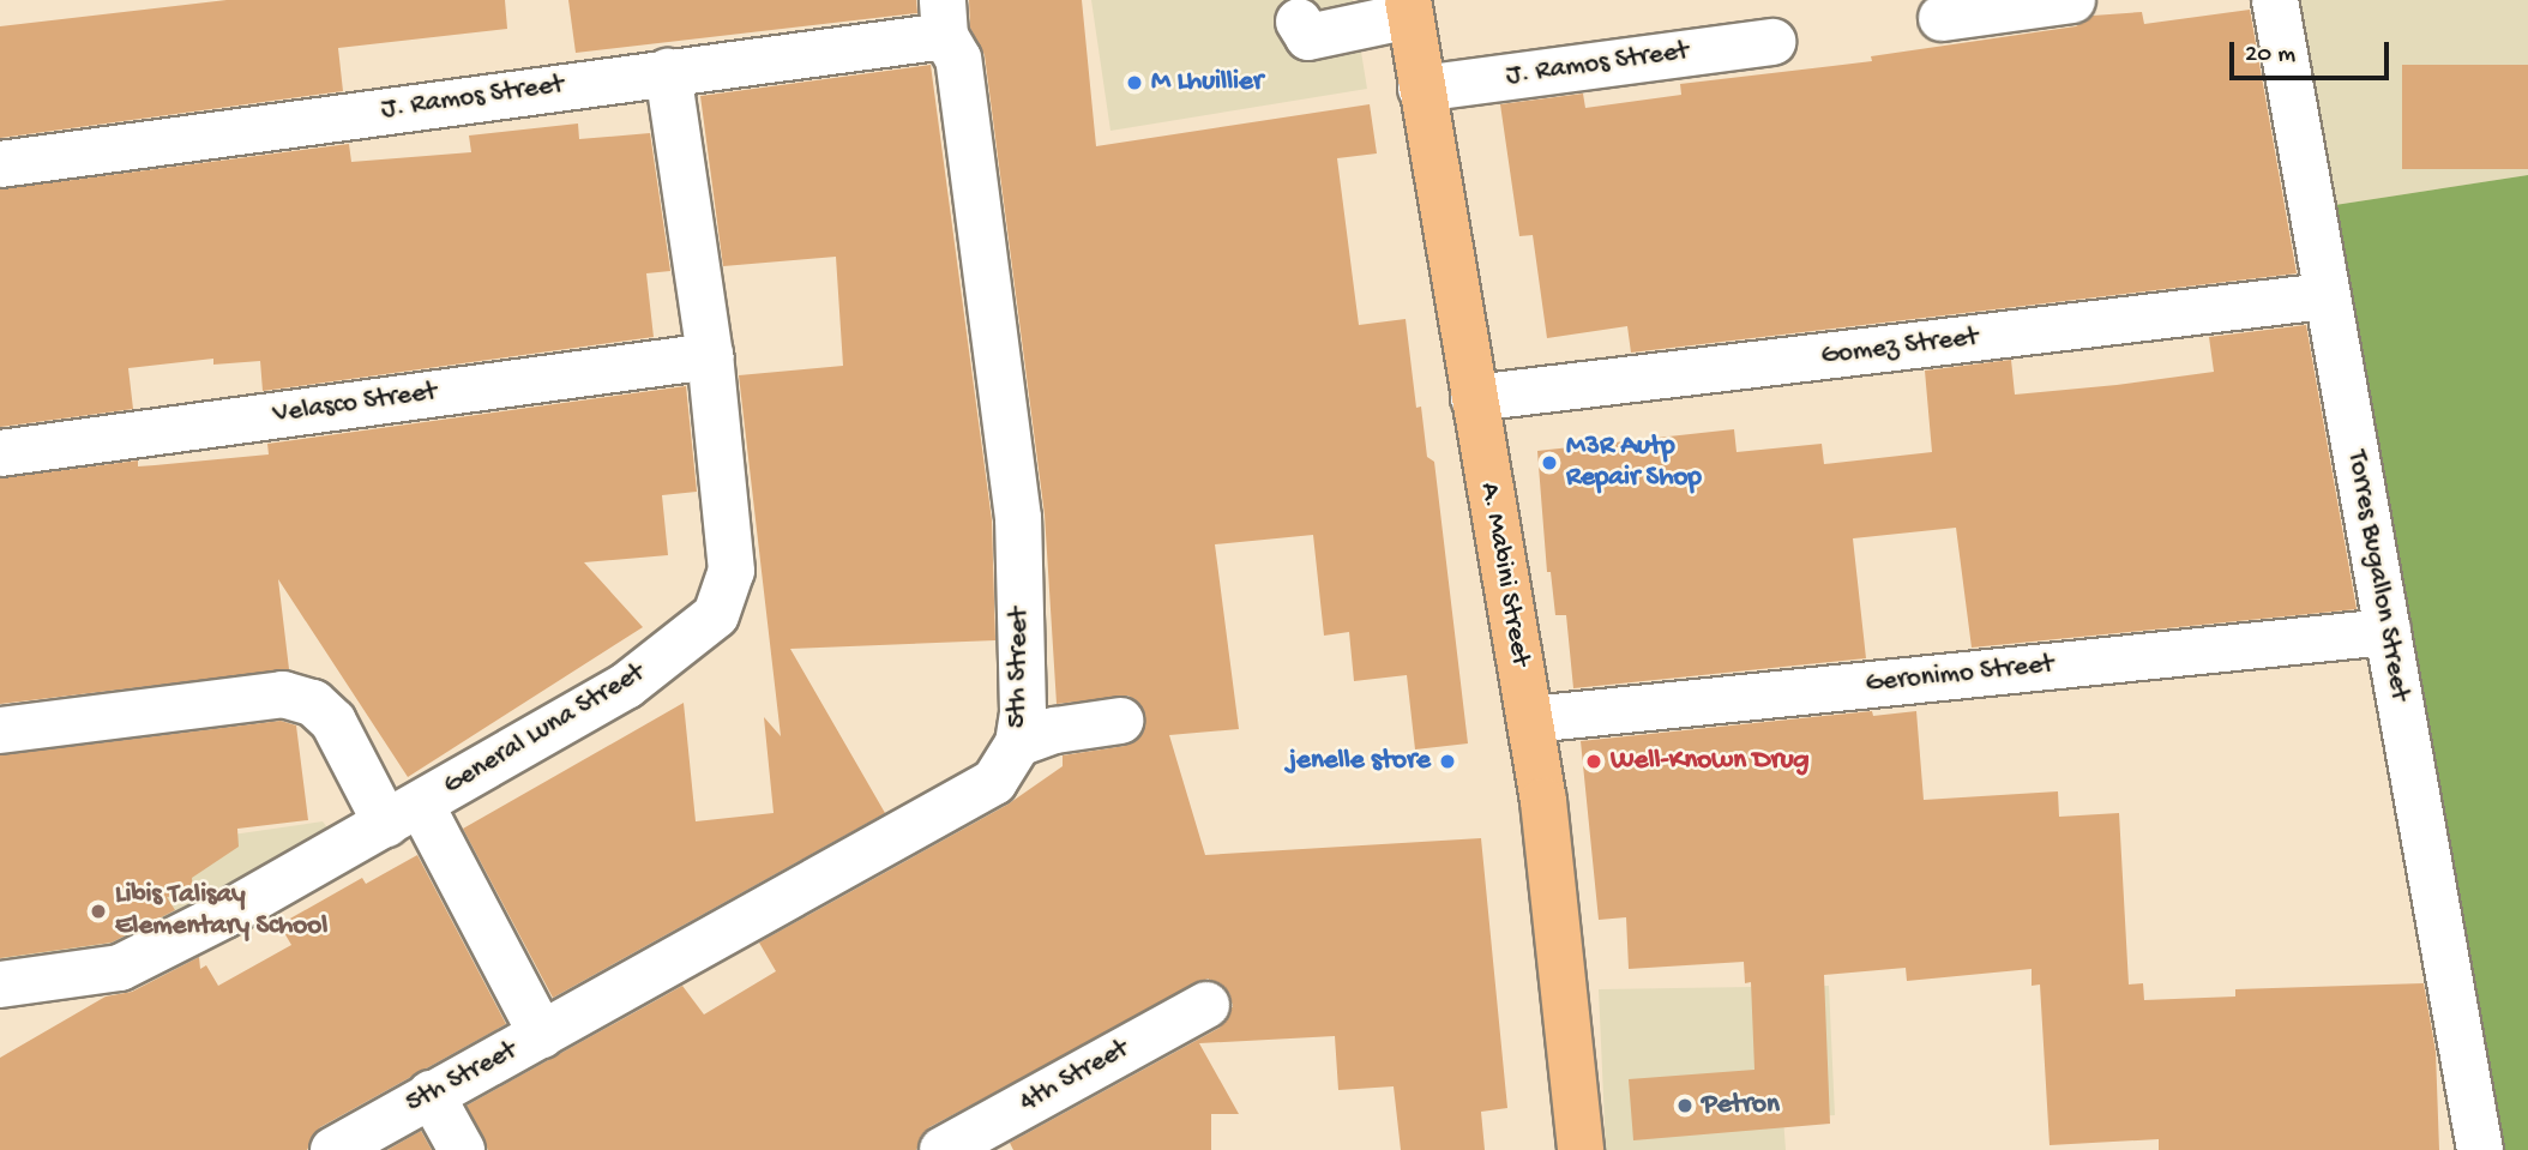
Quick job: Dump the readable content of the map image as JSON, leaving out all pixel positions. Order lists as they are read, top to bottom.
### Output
{
  "streets": {
    "main road": ["A. Mabini Street"],
    "street": [
      "J. Ramos Street",
      "Gomez Street",
      "Velasco Street",
      "Torres Bugallon Street",
      "5th Street",
      "Geronimo Street",
      "General Luna Street",
      "4th Street"
    ]
  },
  "crossings": [
    ["J. Ramos Street", "A. Mabini Street"],
    ["J. Ramos Street", "5th Street"],
    ["J. Ramos Street", "General Luna Street"],
    ["Gomez Street", "A. Mabini Street"],
    ["Gomez Street", "Torres Bugallon Street"],
    ["Velasco Street", "General Luna Street"],
    ["A. Mabini Street", "Geronimo Street"],
    ["Torres Bugallon Street", "Geronimo Street"]
  ],
  "places": [
    "M Lhuillier",
    "M3R Autp Repair Shop",
    "jenelle store",
    "Well-Known Drug",
    "Libis Talisay Elementary School",
    "Petron"
  ],
  "scale_bar": "20 m"
}
